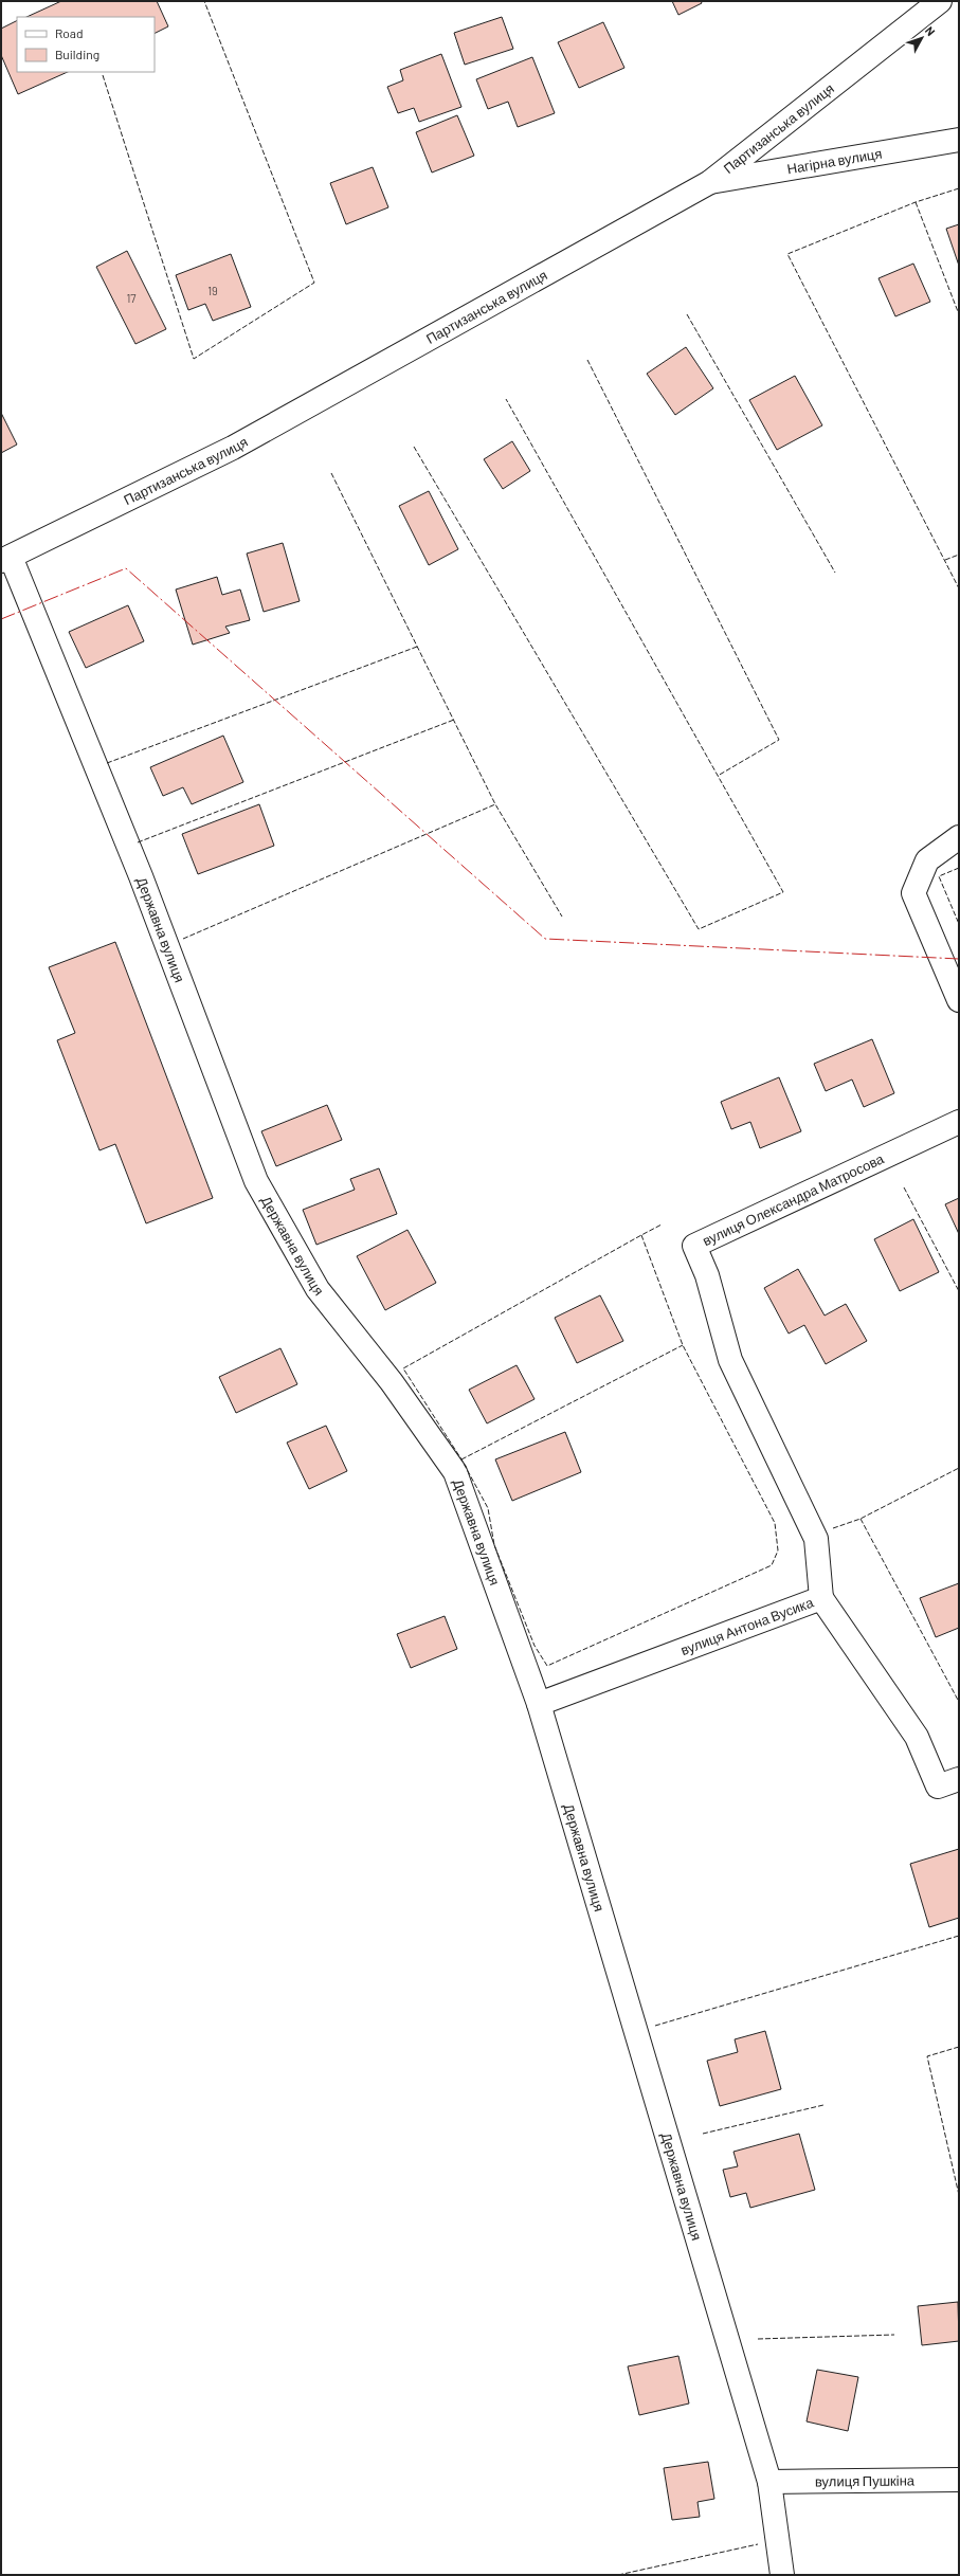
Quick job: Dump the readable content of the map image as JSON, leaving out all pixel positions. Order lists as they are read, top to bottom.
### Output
{
  "streets": {
    "street": [
      "Партизанська вулиця",
      "Нагірна вулиця",
      "Державна вулиця",
      "вулиця Олександра Матросова",
      "вулиця Антона Вусика",
      "вулиця Пушкіна"
    ]
  },
  "crossings": [
    ["Партизанська вулиця", "Нагірна вулиця"],
    ["Партизанська вулиця", "Державна вулиця"],
    ["Державна вулиця", "вулиця Антона Вусика"],
    ["Державна вулиця", "вулиця Пушкіна"],
    ["вулиця Олександра Матросова", "вулиця Антона Вусика"]
  ],
  "house_numbers": ["19", "17"],
  "legend": ["Road", "Building"],
  "north": "top right"
}
